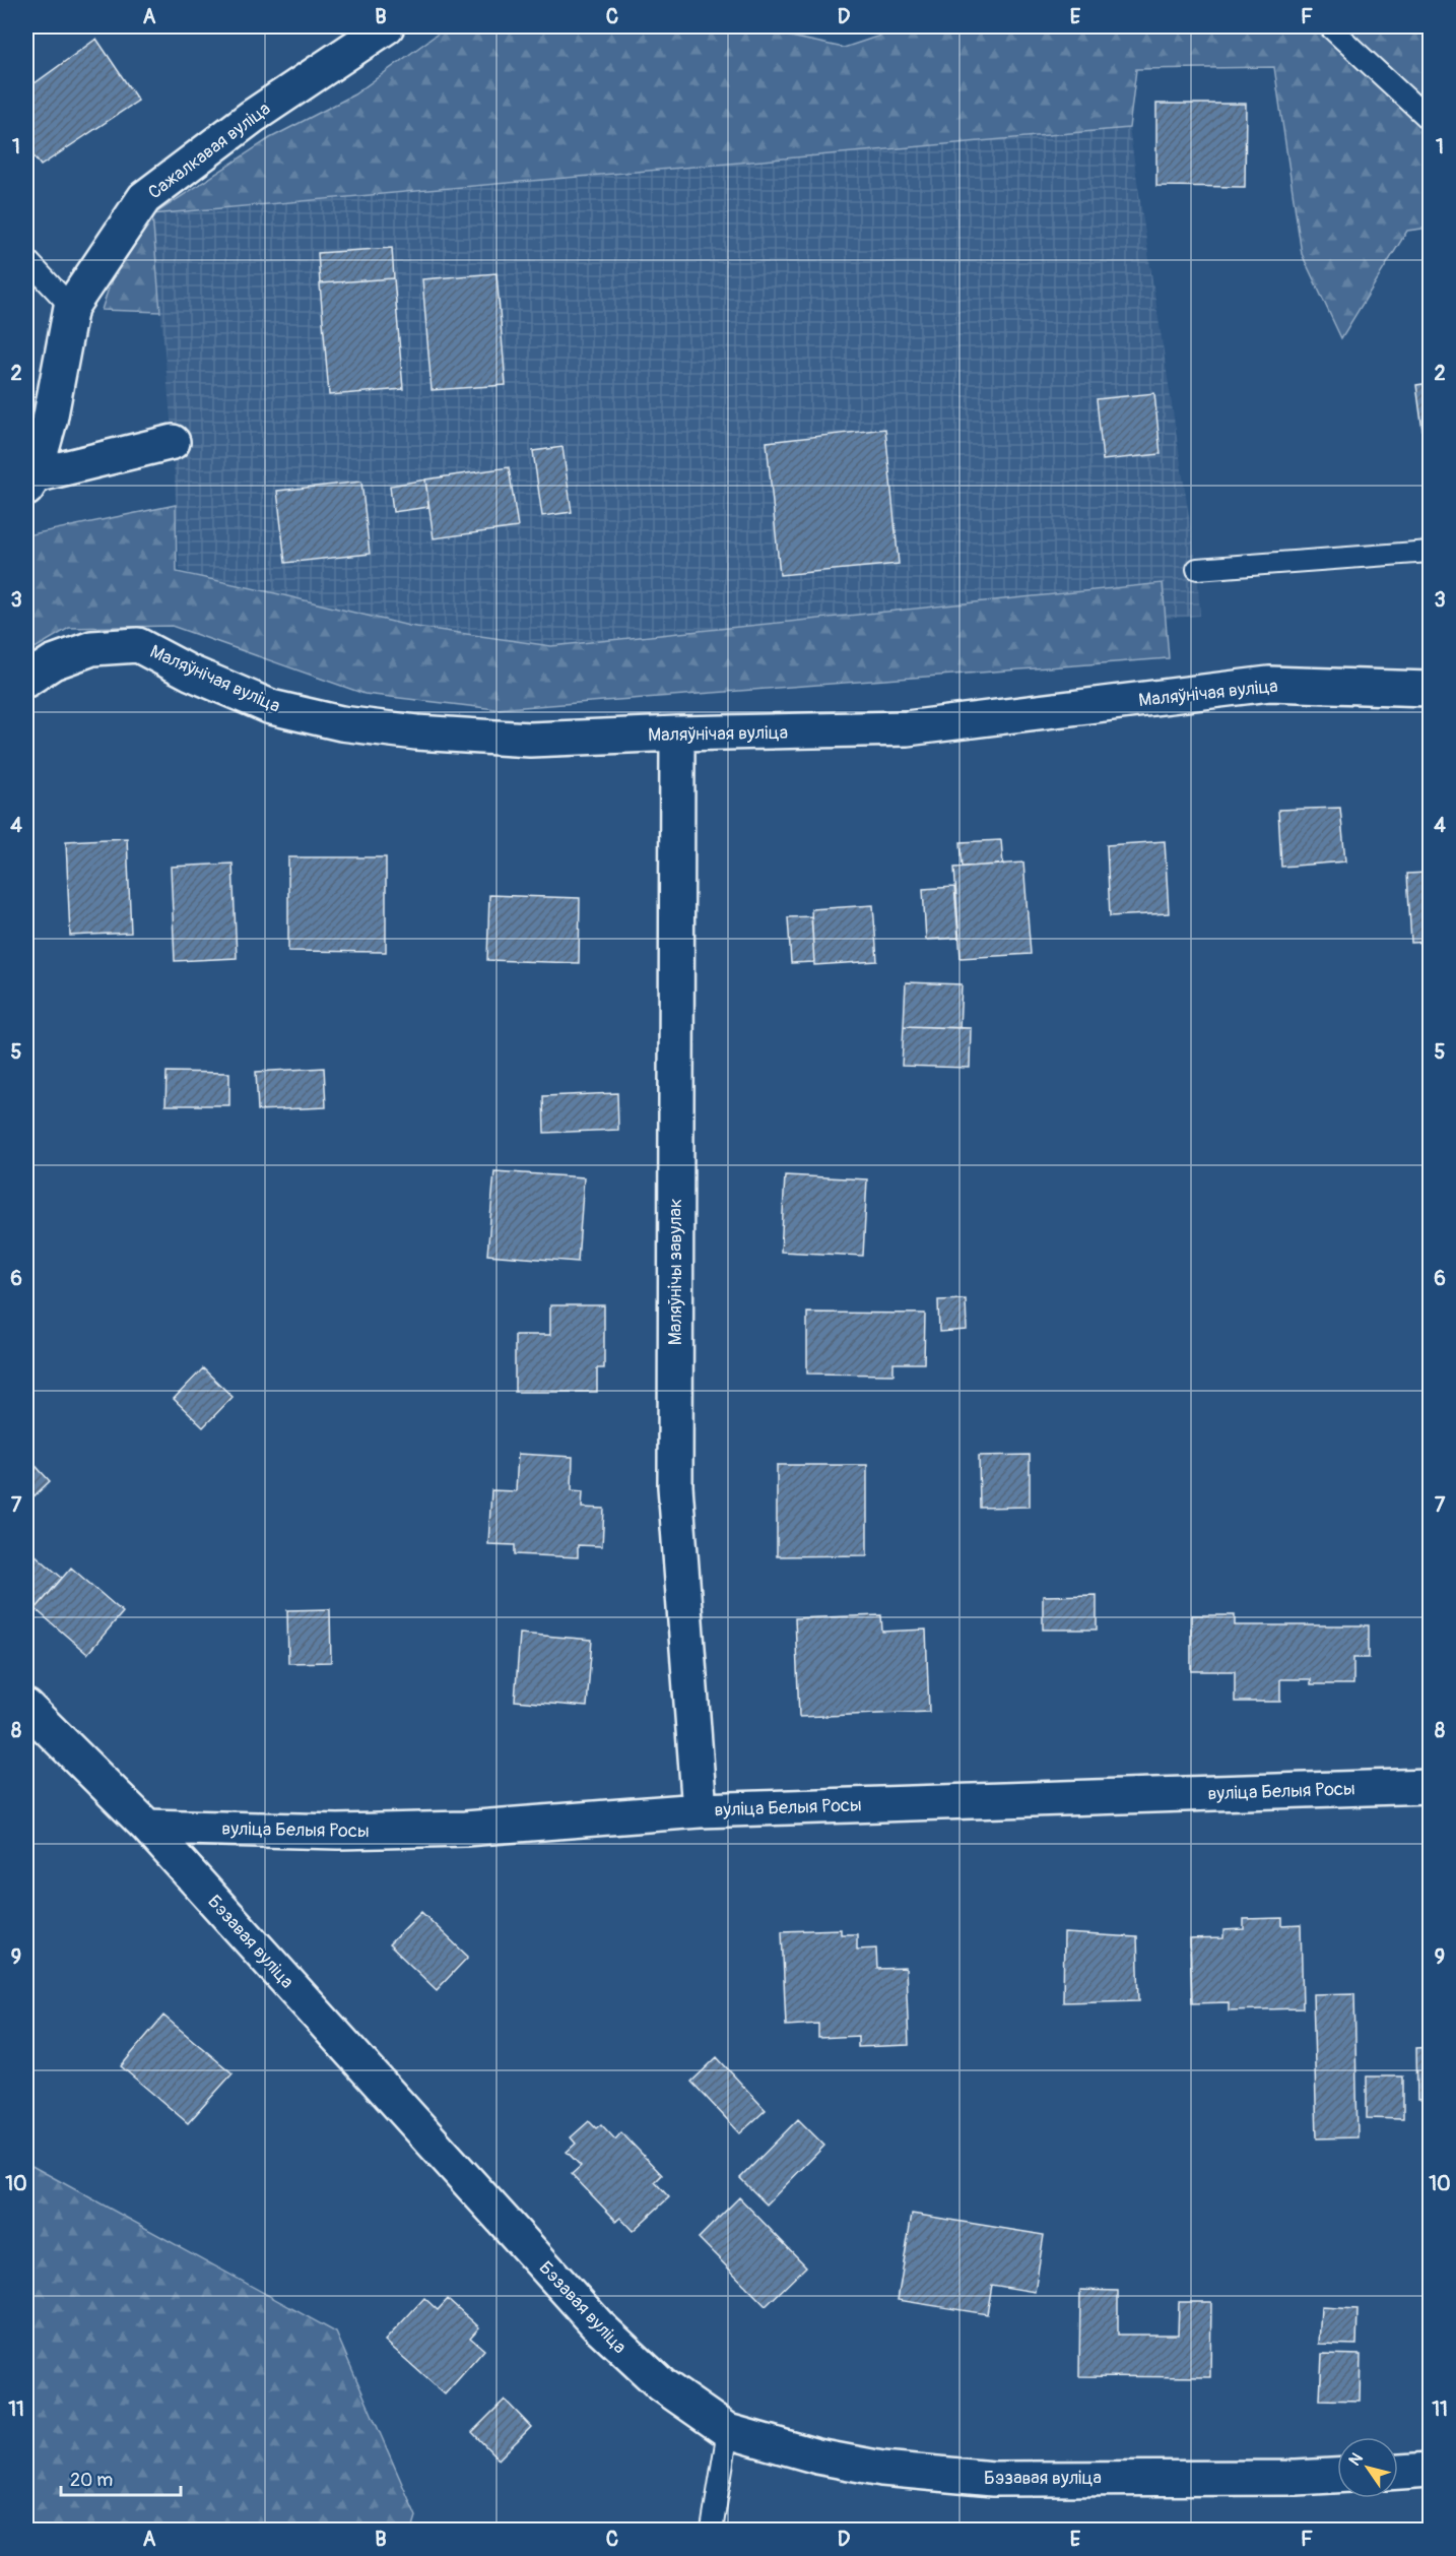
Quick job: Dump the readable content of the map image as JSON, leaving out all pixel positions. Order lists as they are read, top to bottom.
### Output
{
  "streets": {
    "street": [
      "Сажалкавая вуліца",
      "Маляўнічая вуліца",
      "Маляўнічы завулак",
      "вуліца Белыя Росы",
      "Бэзавая вуліца"
    ]
  },
  "crossings": [
    ["Маляўнічая вуліца", "Маляўнічы завулак"],
    ["Маляўнічы завулак", "вуліца Белыя Росы"],
    ["вуліца Белыя Росы", "Бэзавая вуліца"]
  ],
  "scale_bar": "20 m",
  "north": "top left",
  "grid": {
    "columns": [
      "A",
      "B",
      "C",
      "D",
      "E",
      "F"
    ],
    "rows": [
      "1",
      "2",
      "3",
      "4",
      "5",
      "6",
      "7",
      "8",
      "9",
      "10",
      "11"
    ]
  }
}
